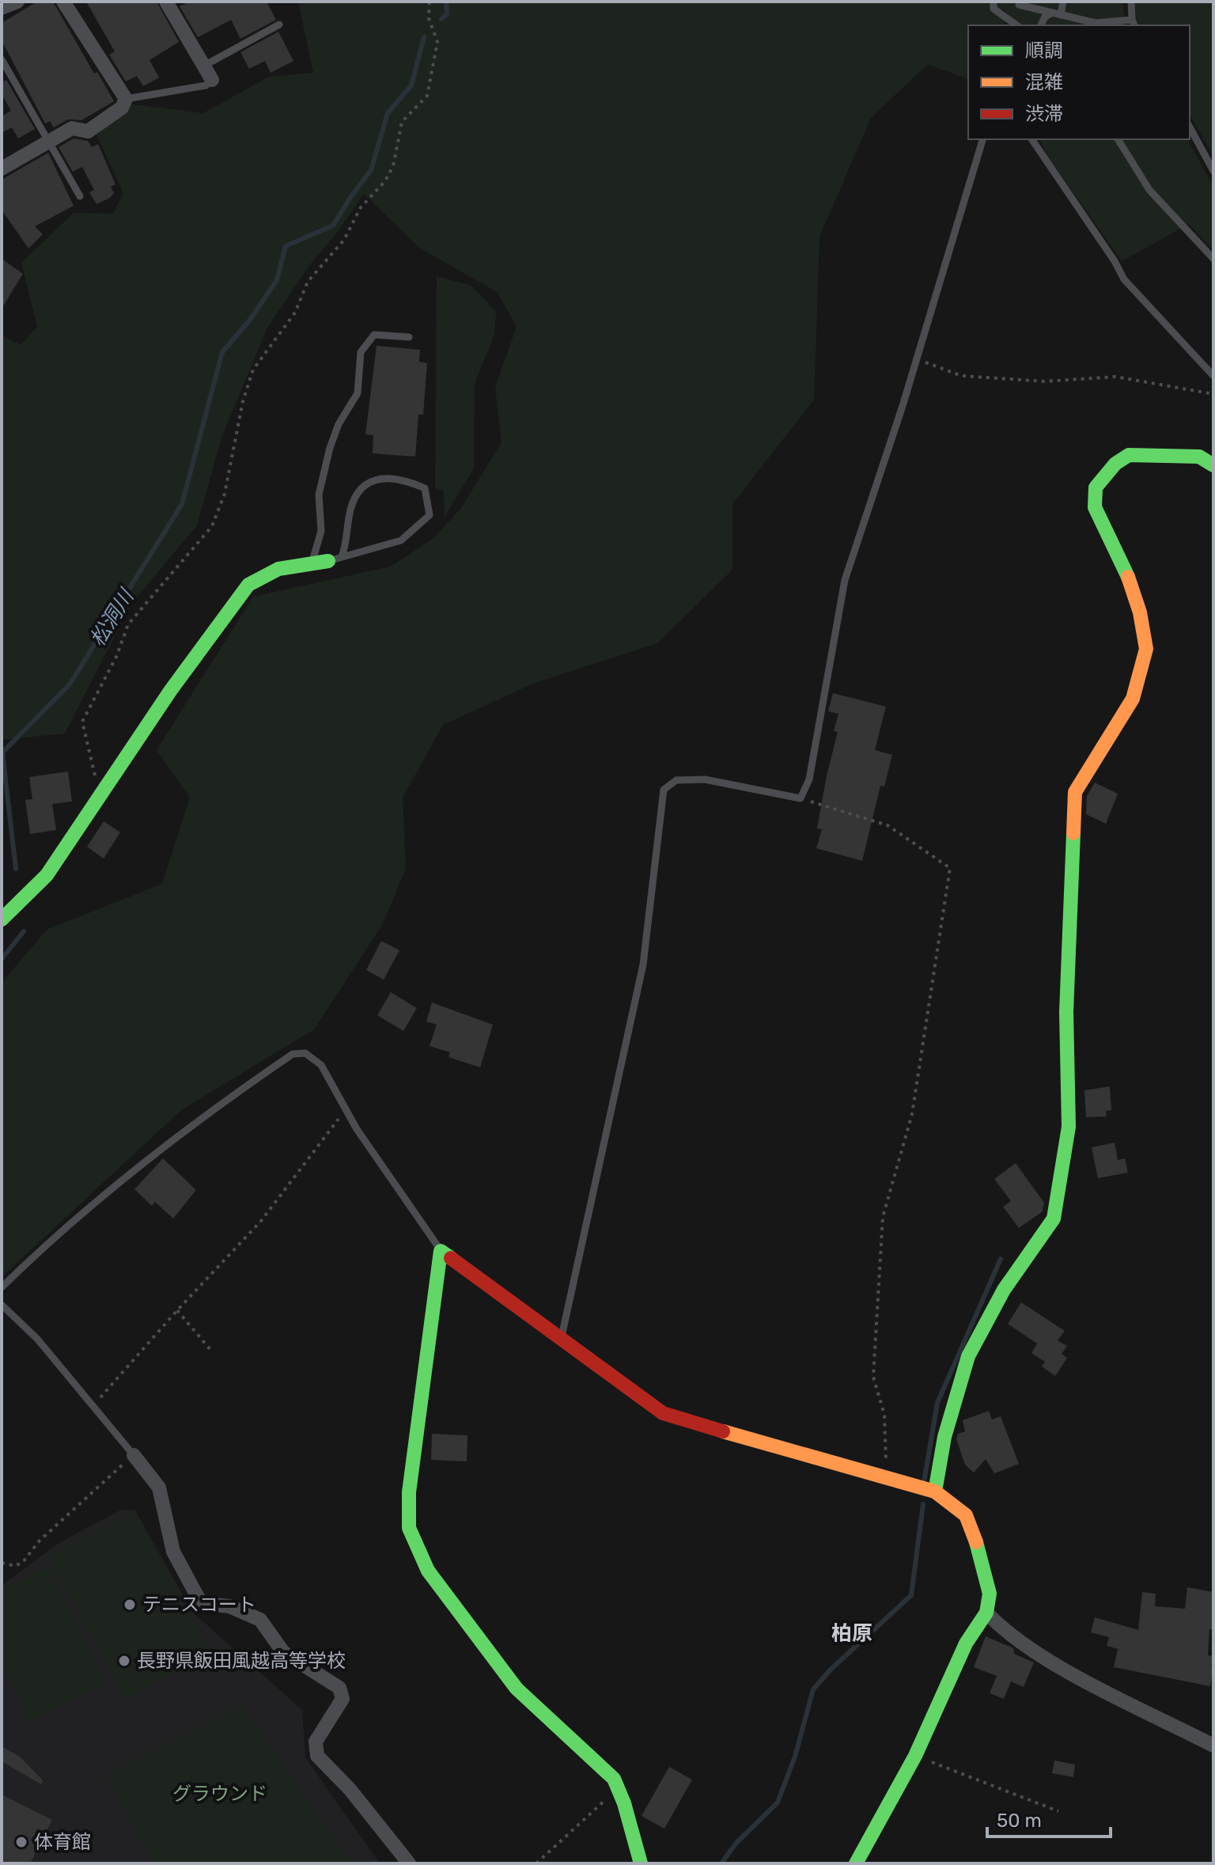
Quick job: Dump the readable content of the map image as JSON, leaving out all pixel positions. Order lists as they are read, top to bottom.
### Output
{
  "districts": ["柏原"],
  "water": ["松洞川"],
  "parks": ["グラウンド"],
  "places": ["テニスコート", "長野県飯田風越高等学校", "体育館"],
  "legend": ["順調", "混雑", "渋滞"],
  "scale_bar": "50 m"
}
